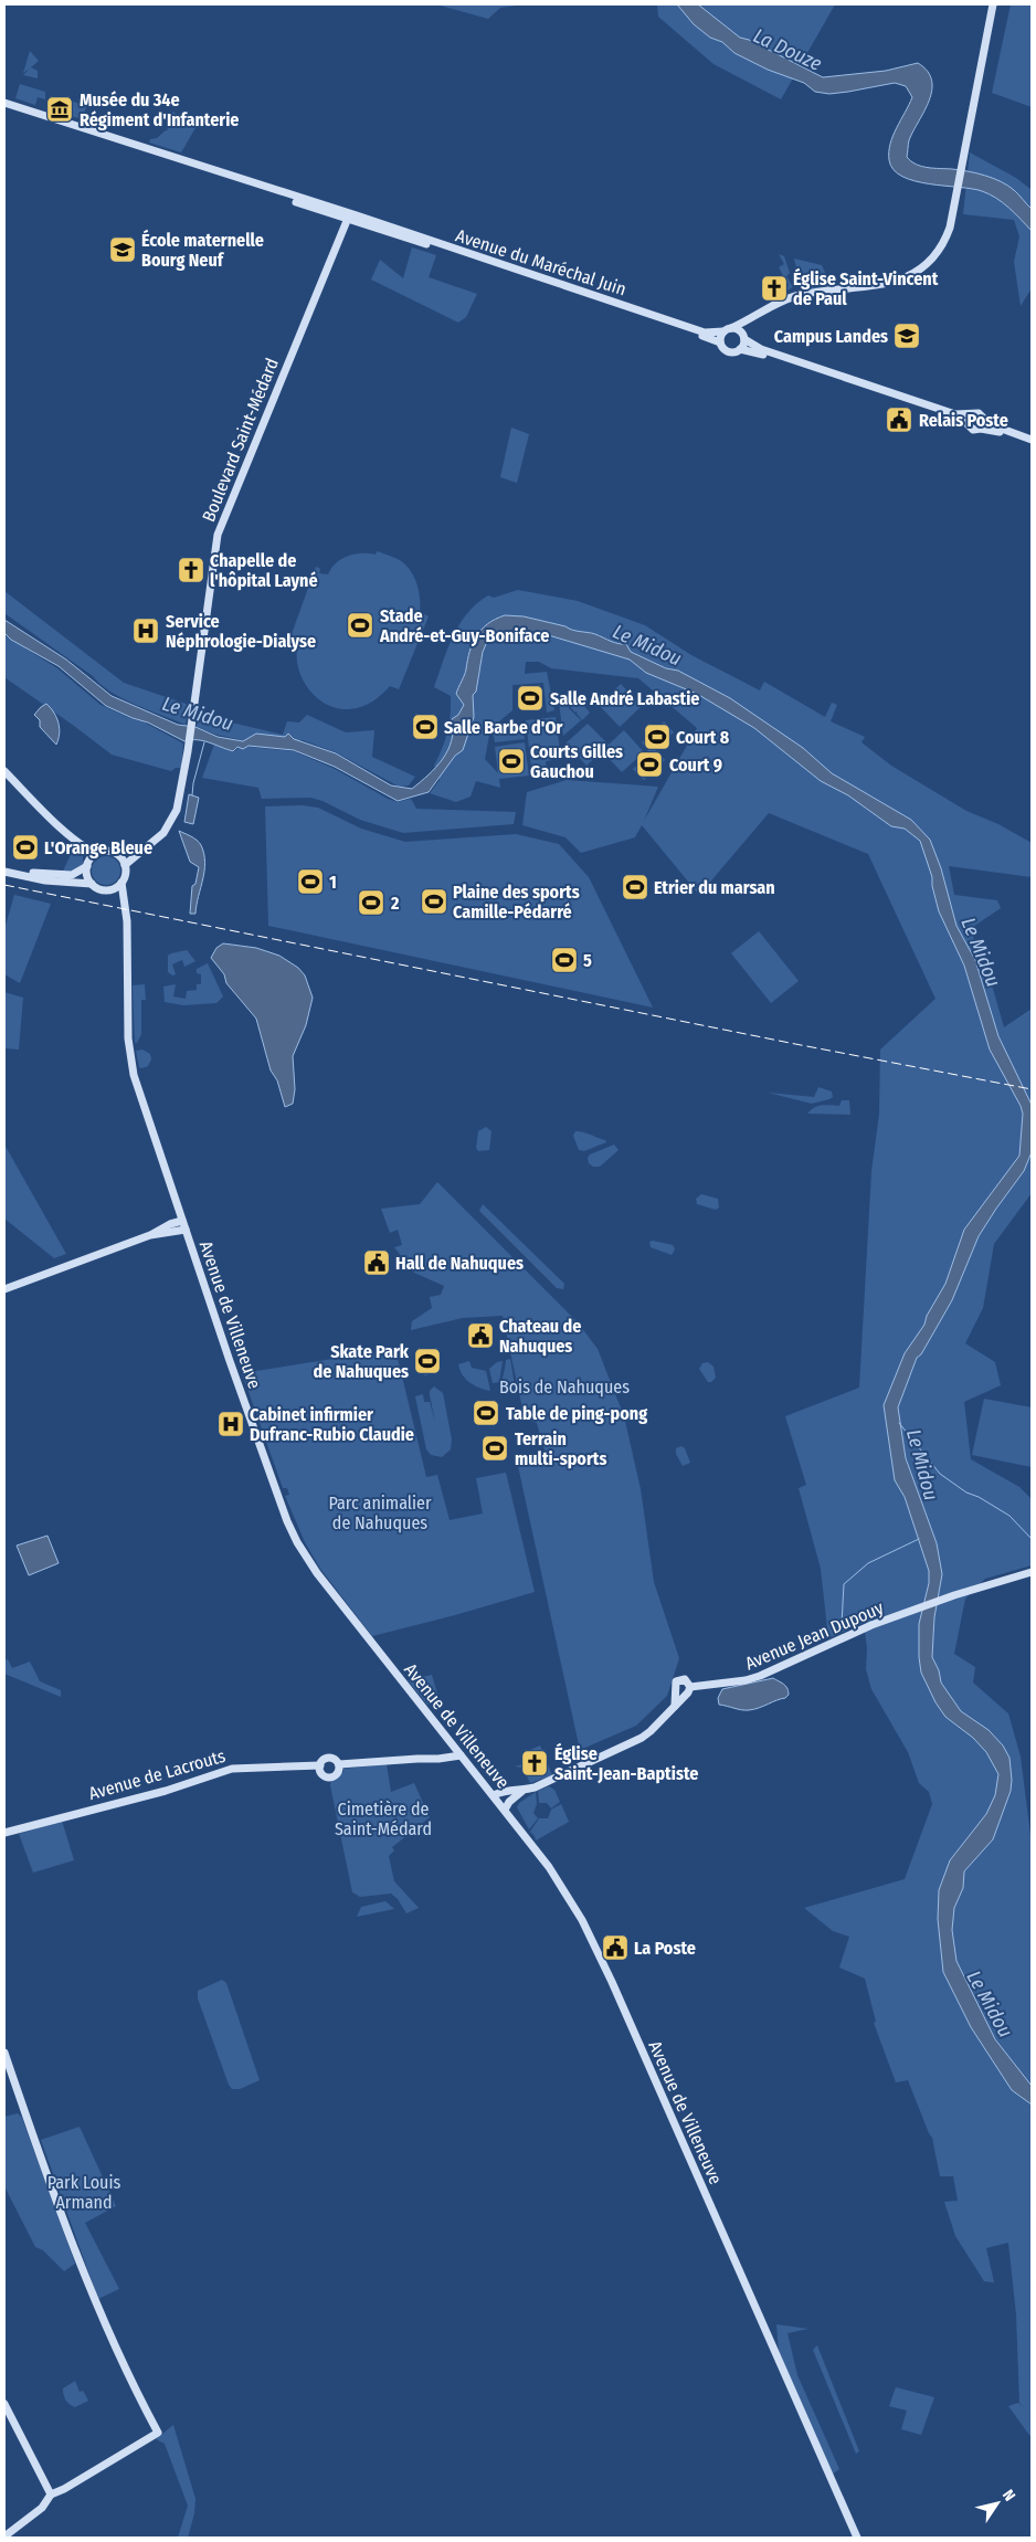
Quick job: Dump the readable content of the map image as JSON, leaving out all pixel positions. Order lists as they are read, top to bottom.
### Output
{
  "streets": {
    "main road": [
      "Avenue du Maréchal Juin",
      "Boulevard Saint-Médard",
      "Avenue de Villeneuve",
      "Avenue Jean Dupouy",
      "Avenue de Lacrouts"
    ]
  },
  "crossings": [
    ["Avenue du Maréchal Juin", "Boulevard Saint-Médard"],
    ["Boulevard Saint-Médard", "Avenue de Villeneuve"]
  ],
  "water": ["La Douze", "Le Midou"],
  "parks": [
    "Bois de Nahuques",
    "Parc animalier de Nahuques",
    "Cimetière de Saint-Médard",
    "Park Louis Armand"
  ],
  "places": {
    "museum": ["Musée du 34e Régiment d'Infanterie"],
    "school or university": ["École maternelle Bourg Neuf", "Campus Landes"],
    "church": ["Église Saint-Vincent de Paul", "Chapelle de l'hôpital Layné", "Église Saint-Jean-Baptiste"],
    "public building": [
      "Relais Poste",
      "Hall de Nahuques",
      "Chateau de Nahuques",
      "La Poste"
    ],
    "sports": [
      "Stade André-et-Guy-Boniface",
      "Salle André Labastie",
      "Salle Barbe d'Or",
      "Court 8",
      "Courts Gilles Gauchou",
      "Court 9",
      "L'Orange Bleue",
      "1",
      "Etrier du marsan",
      "Plaine des sports Camille-Pédarré",
      "2",
      "5",
      "Skate Park de Nahuques",
      "Table de ping-pong",
      "Terrain multi-sports"
    ],
    "hospital": ["Service Néphrologie-Dialyse", "Cabinet infirmier Dufranc-Rubio Claudie"]
  },
  "north": "top right"
}
